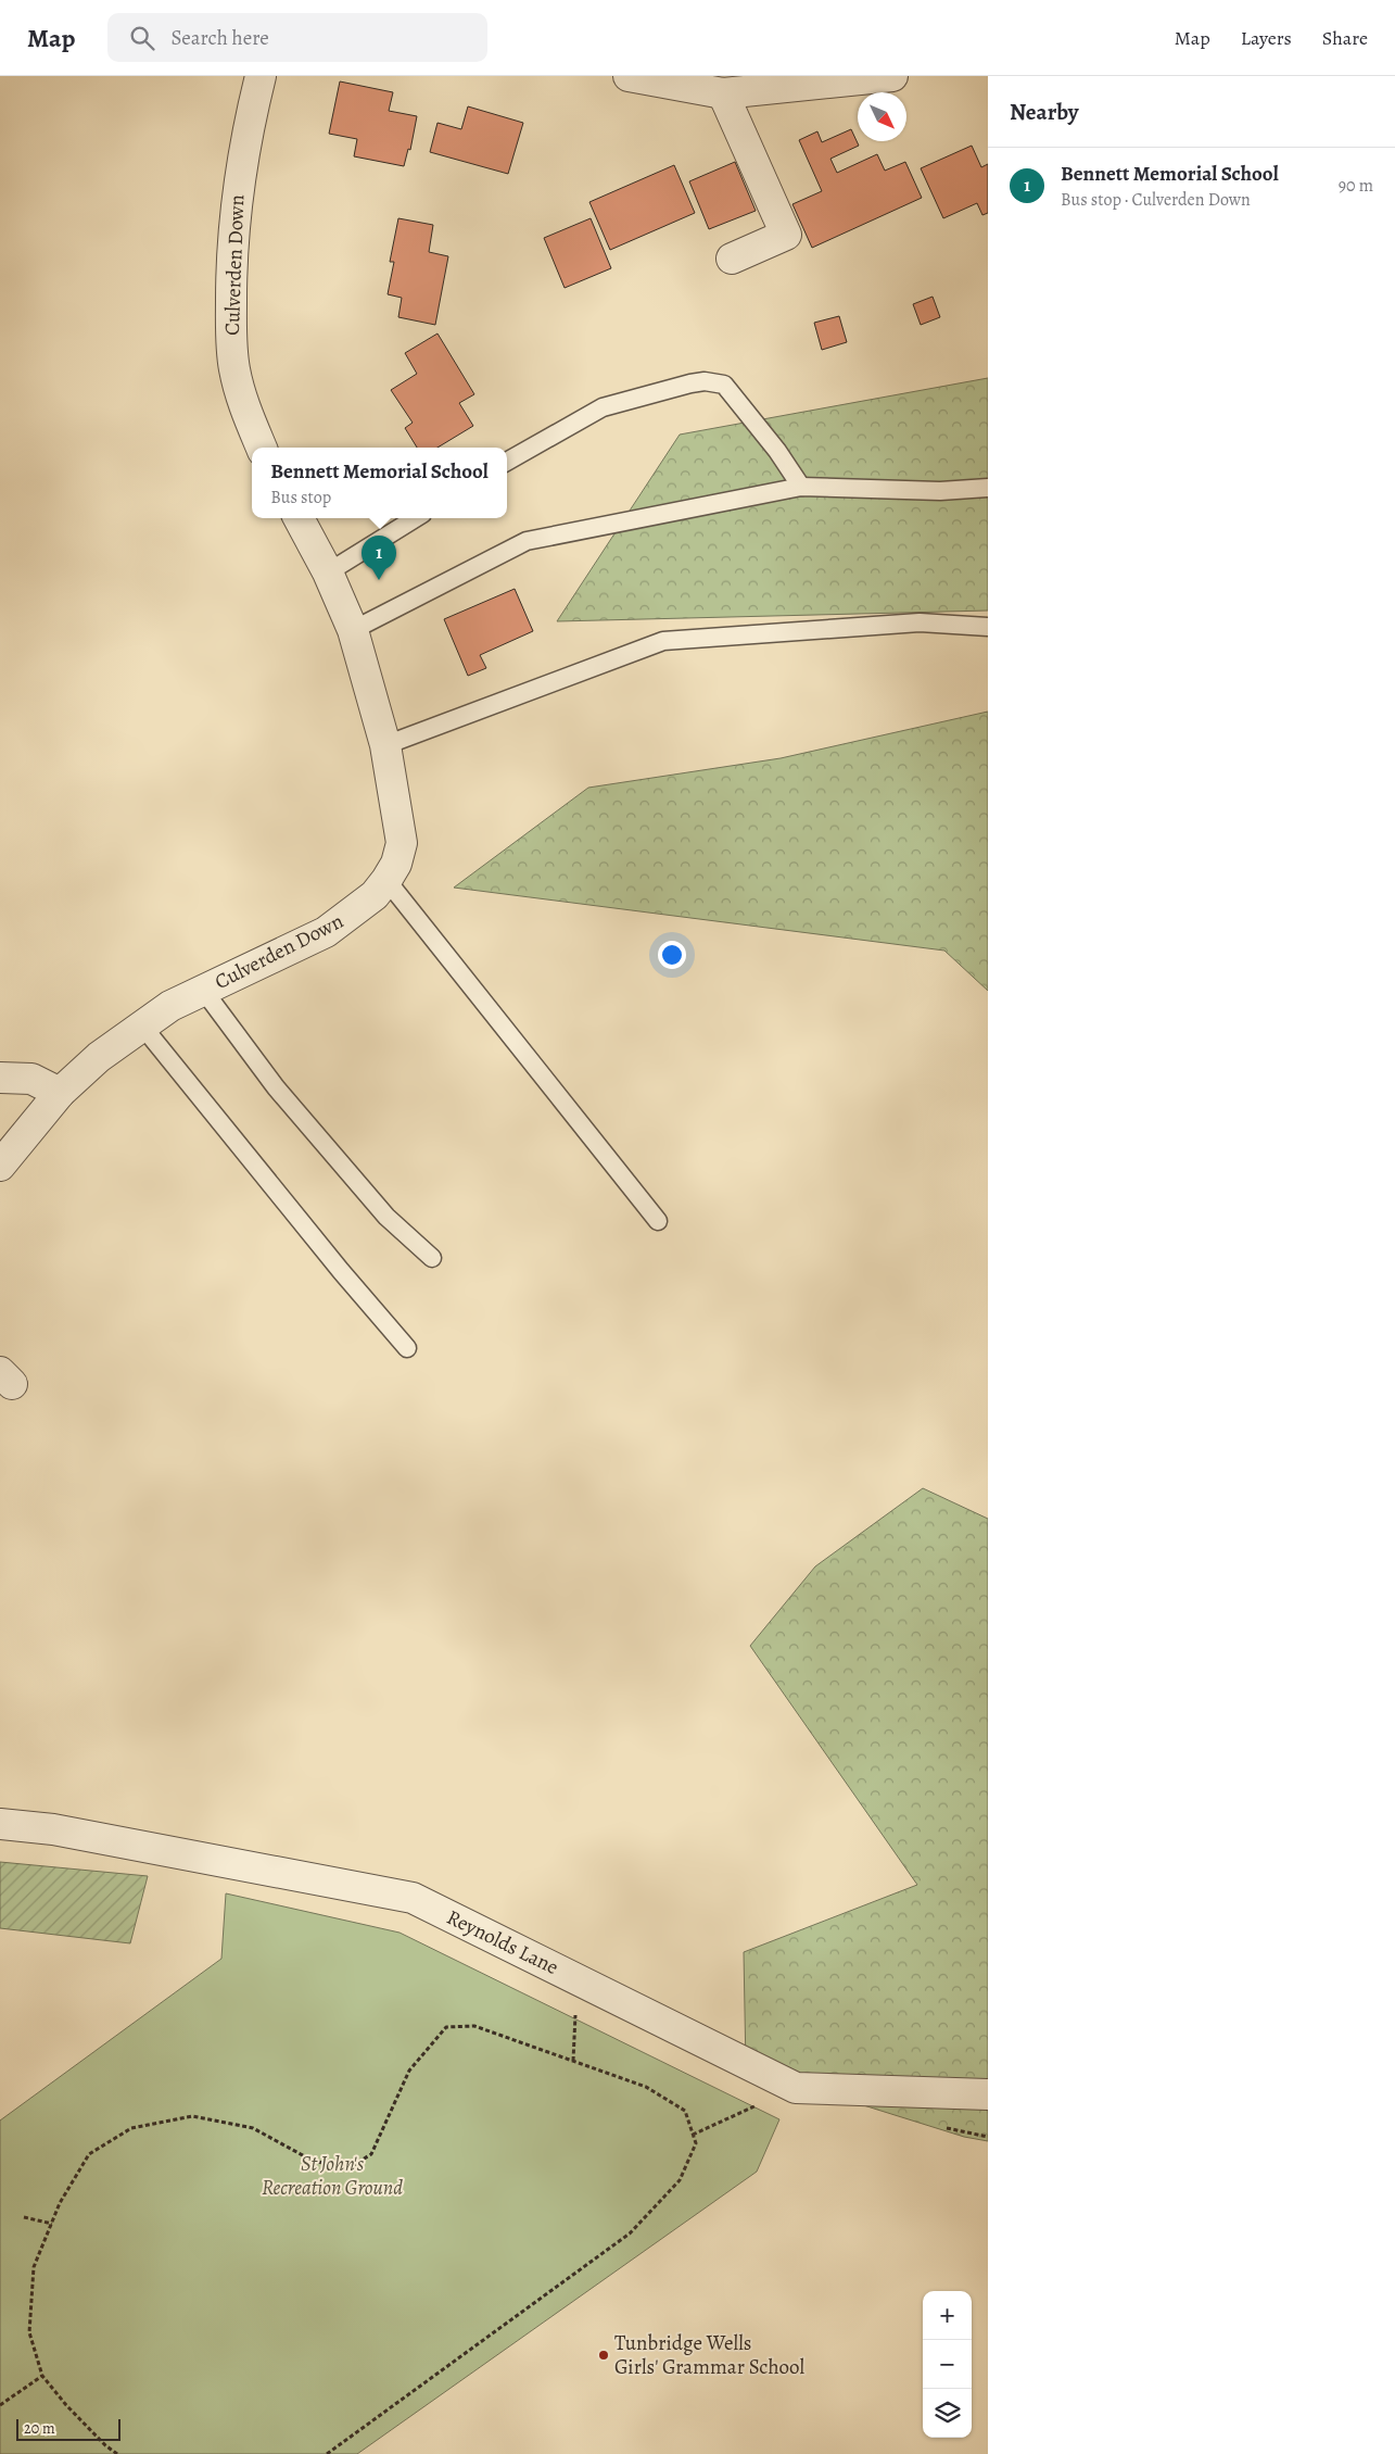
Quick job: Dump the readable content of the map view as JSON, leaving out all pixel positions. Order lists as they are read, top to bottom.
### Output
{
  "streets": {
    "street": ["Culverden Down", "Reynolds Lane"]
  },
  "parks": ["St John's Recreation Ground"],
  "places": ["Tunbridge Wells Girls' Grammar School"],
  "scale_bar": "20 m",
  "north": "bottom right",
  "page": {
    "header": "Map",
    "search": "Search here",
    "nav": ["Map", "Layers", "Share"],
    "heading": "Nearby",
    "list": [
      {
        "mark": "1",
        "name": "Bennett Memorial School",
        "note": "Bus stop · Culverden Down",
        "value": "90 m"
      }
    ],
    "popup": ["Bennett Memorial School", "Bus stop"],
    "pins": "1",
    "map_buttons": ["+", "−"],
    "scale": "20 m"
  }
}
